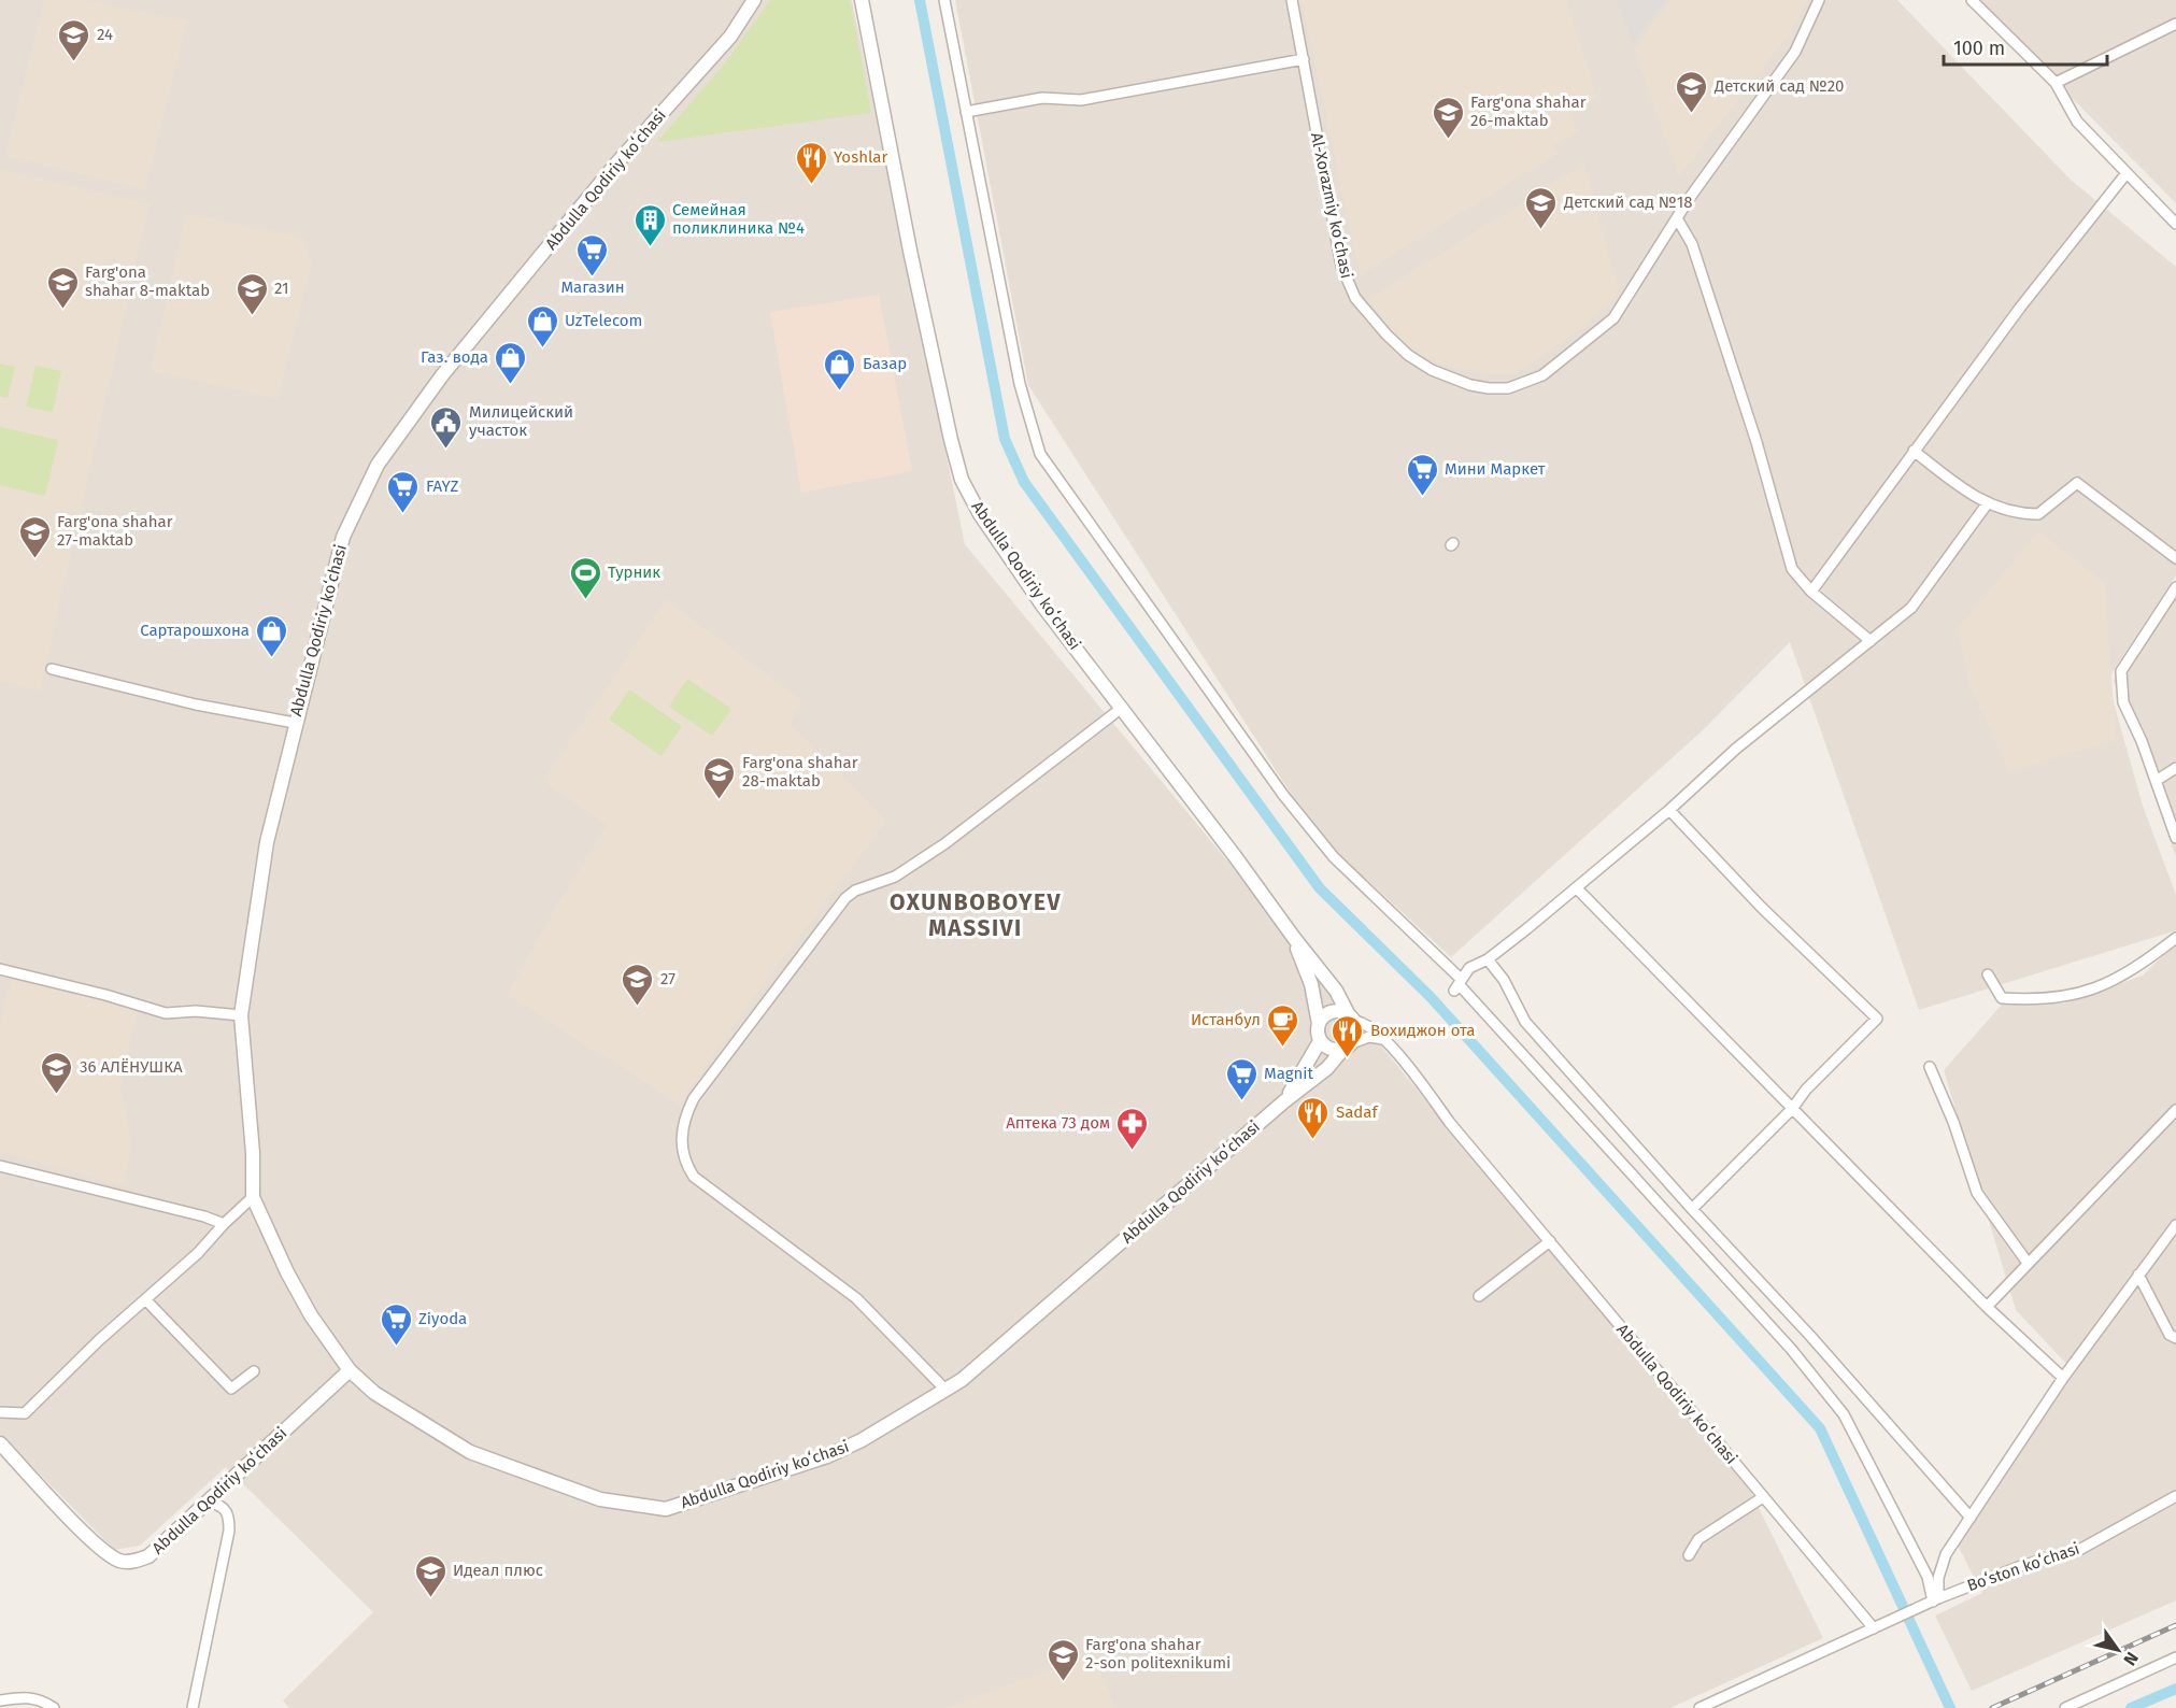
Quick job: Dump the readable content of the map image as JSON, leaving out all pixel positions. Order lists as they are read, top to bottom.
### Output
{
  "streets": {
    "street": ["Abdulla Qodiriy koʻchasi", "Al-Xorazmiy koʻchasi", "Boʻston koʻchasi"]
  },
  "crossings": [
    ["Abdulla Qodiriy koʻchasi", "Boʻston koʻchasi"]
  ],
  "districts": ["OXUNBOBOYEV MASSIVI"],
  "places": {
    "school or university": [
      "24",
      "Детский сад №20",
      "Farg'ona shahar 26-maktab",
      "Детский сад №18",
      "Farg'ona shahar 8-maktab",
      "21",
      "Farg'ona shahar 27-maktab",
      "Farg'ona shahar 28-maktab",
      "27",
      "36 АЛЁНУШКА",
      "Идеал плюс",
      "Farg'ona shahar 2-son politexnikumi"
    ],
    "restaurant": ["Yoshlar", "Вохиджон ота", "Sadaf"],
    "building": ["Семейная поликлиника №4"],
    "supermarket": [
      "Магазин",
      "Мини Маркет",
      "FAYZ",
      "Magnit",
      "Ziyoda"
    ],
    "shop": [
      "UzTelecom",
      "Газ. вода",
      "Базар",
      "Сартарошхона"
    ],
    "public building": ["Милицейский участок"],
    "sports": ["Турник"],
    "cafe": ["Истанбул"],
    "pharmacy": ["Аптека 73 дом"]
  },
  "scale_bar": "100 m",
  "north": "bottom right"
}
